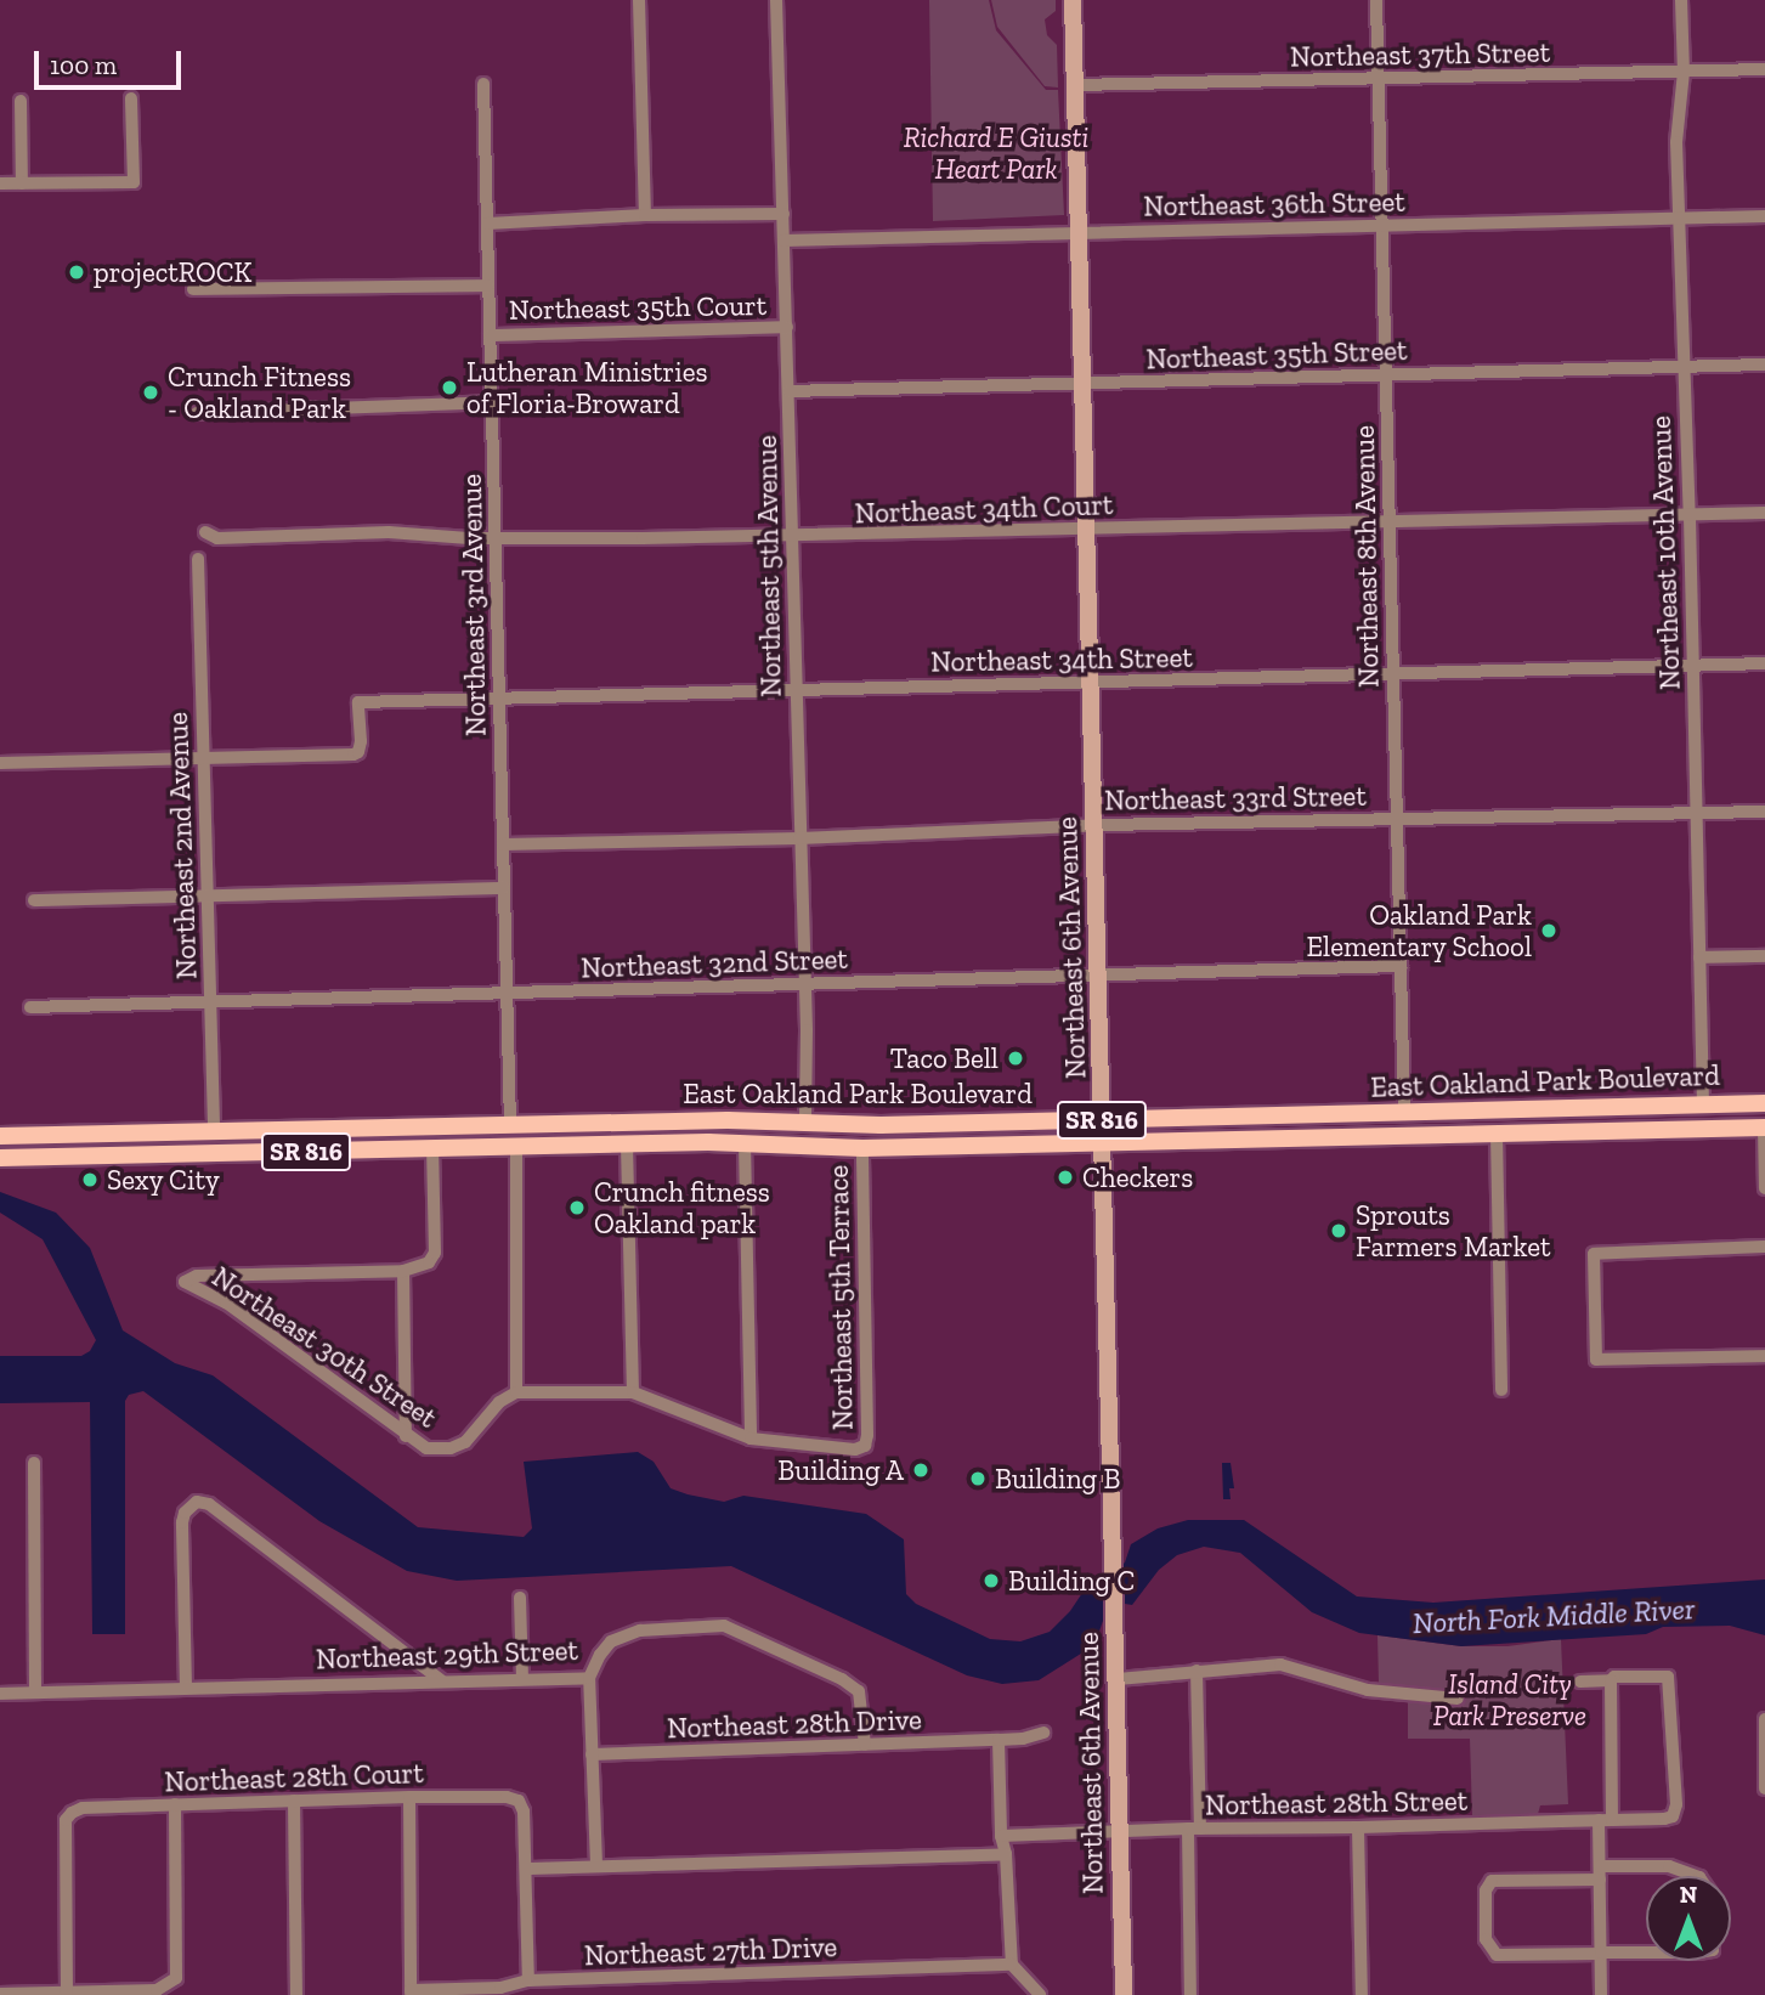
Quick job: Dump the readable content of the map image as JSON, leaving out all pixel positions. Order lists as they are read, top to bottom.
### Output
{
  "streets": {
    "main road": ["East Oakland Park Boulevard", "SR 816"],
    "street": [
      "Northeast 37th Street",
      "Northeast 36th Street",
      "Northeast 35th Court",
      "Northeast 35th Street",
      "Northeast 34th Court",
      "Northeast 10th Avenue",
      "Northeast 8th Avenue",
      "Northeast 5th Avenue",
      "Northeast 3rd Avenue",
      "Northeast 34th Street",
      "Northeast 33rd Street",
      "Northeast 2nd Avenue",
      "Northeast 6th Avenue",
      "Northeast 32nd Street",
      "Northeast 5th Terrace",
      "Northeast 30th Street",
      "Northeast 29th Street",
      "Northeast 28th Drive",
      "Northeast 28th Court",
      "Northeast 28th Street",
      "Northeast 27th Drive"
    ]
  },
  "crossings": [
    ["Northeast 37th Street", "Northeast 10th Avenue"],
    ["Northeast 37th Street", "Northeast 8th Avenue"],
    ["Northeast 37th Street", "Northeast 6th Avenue"],
    ["Northeast 36th Street", "Northeast 10th Avenue"],
    ["Northeast 36th Street", "Northeast 8th Avenue"],
    ["Northeast 36th Street", "Northeast 5th Avenue"],
    ["Northeast 36th Street", "Northeast 6th Avenue"],
    ["Northeast 35th Court", "Northeast 5th Avenue"],
    ["Northeast 35th Court", "Northeast 3rd Avenue"],
    ["Northeast 35th Street", "Northeast 10th Avenue"],
    ["Northeast 35th Street", "Northeast 8th Avenue"],
    ["Northeast 35th Street", "Northeast 5th Avenue"],
    ["Northeast 35th Street", "Northeast 6th Avenue"],
    ["Northeast 34th Court", "Northeast 10th Avenue"],
    ["Northeast 34th Court", "Northeast 8th Avenue"],
    ["Northeast 34th Court", "Northeast 5th Avenue"],
    ["Northeast 34th Court", "Northeast 3rd Avenue"],
    ["Northeast 34th Court", "Northeast 6th Avenue"],
    ["Northeast 10th Avenue", "Northeast 34th Street"],
    ["Northeast 10th Avenue", "Northeast 33rd Street"],
    ["Northeast 10th Avenue", "East Oakland Park Boulevard"],
    ["Northeast 8th Avenue", "Northeast 34th Street"],
    ["Northeast 8th Avenue", "Northeast 33rd Street"],
    ["Northeast 8th Avenue", "Northeast 32nd Street"],
    ["Northeast 8th Avenue", "East Oakland Park Boulevard"],
    ["Northeast 5th Avenue", "Northeast 34th Street"],
    ["Northeast 5th Avenue", "Northeast 33rd Street"],
    ["Northeast 5th Avenue", "Northeast 32nd Street"],
    ["Northeast 5th Avenue", "East Oakland Park Boulevard"],
    ["Northeast 3rd Avenue", "Northeast 34th Street"],
    ["Northeast 3rd Avenue", "Northeast 33rd Street"],
    ["Northeast 3rd Avenue", "Northeast 32nd Street"],
    ["Northeast 3rd Avenue", "East Oakland Park Boulevard"],
    ["Northeast 34th Street", "Northeast 2nd Avenue"],
    ["Northeast 34th Street", "Northeast 6th Avenue"],
    ["Northeast 33rd Street", "Northeast 6th Avenue"],
    ["Northeast 2nd Avenue", "Northeast 32nd Street"],
    ["Northeast 2nd Avenue", "East Oakland Park Boulevard"],
    ["Northeast 6th Avenue", "Northeast 32nd Street"],
    ["Northeast 6th Avenue", "East Oakland Park Boulevard"],
    ["Northeast 6th Avenue", "Northeast 28th Street"],
    ["East Oakland Park Boulevard", "Northeast 5th Terrace"],
    ["Northeast 29th Street", "Northeast 28th Drive"]
  ],
  "water": ["North Fork Middle River"],
  "parks": ["Richard E Giusti Heart Park", "Island City Park Preserve"],
  "places": [
    "projectROCK",
    "Lutheran Ministries of Floria-Broward",
    "Crunch Fitness - Oakland Park",
    "Oakland Park Elementary School",
    "Taco Bell",
    "Checkers",
    "Sexy City",
    "Crunch fitness Oakland park",
    "Sprouts Farmers Market",
    "Building A",
    "Building B",
    "Building C"
  ],
  "scale_bar": "100 m",
  "north": "top"
}
